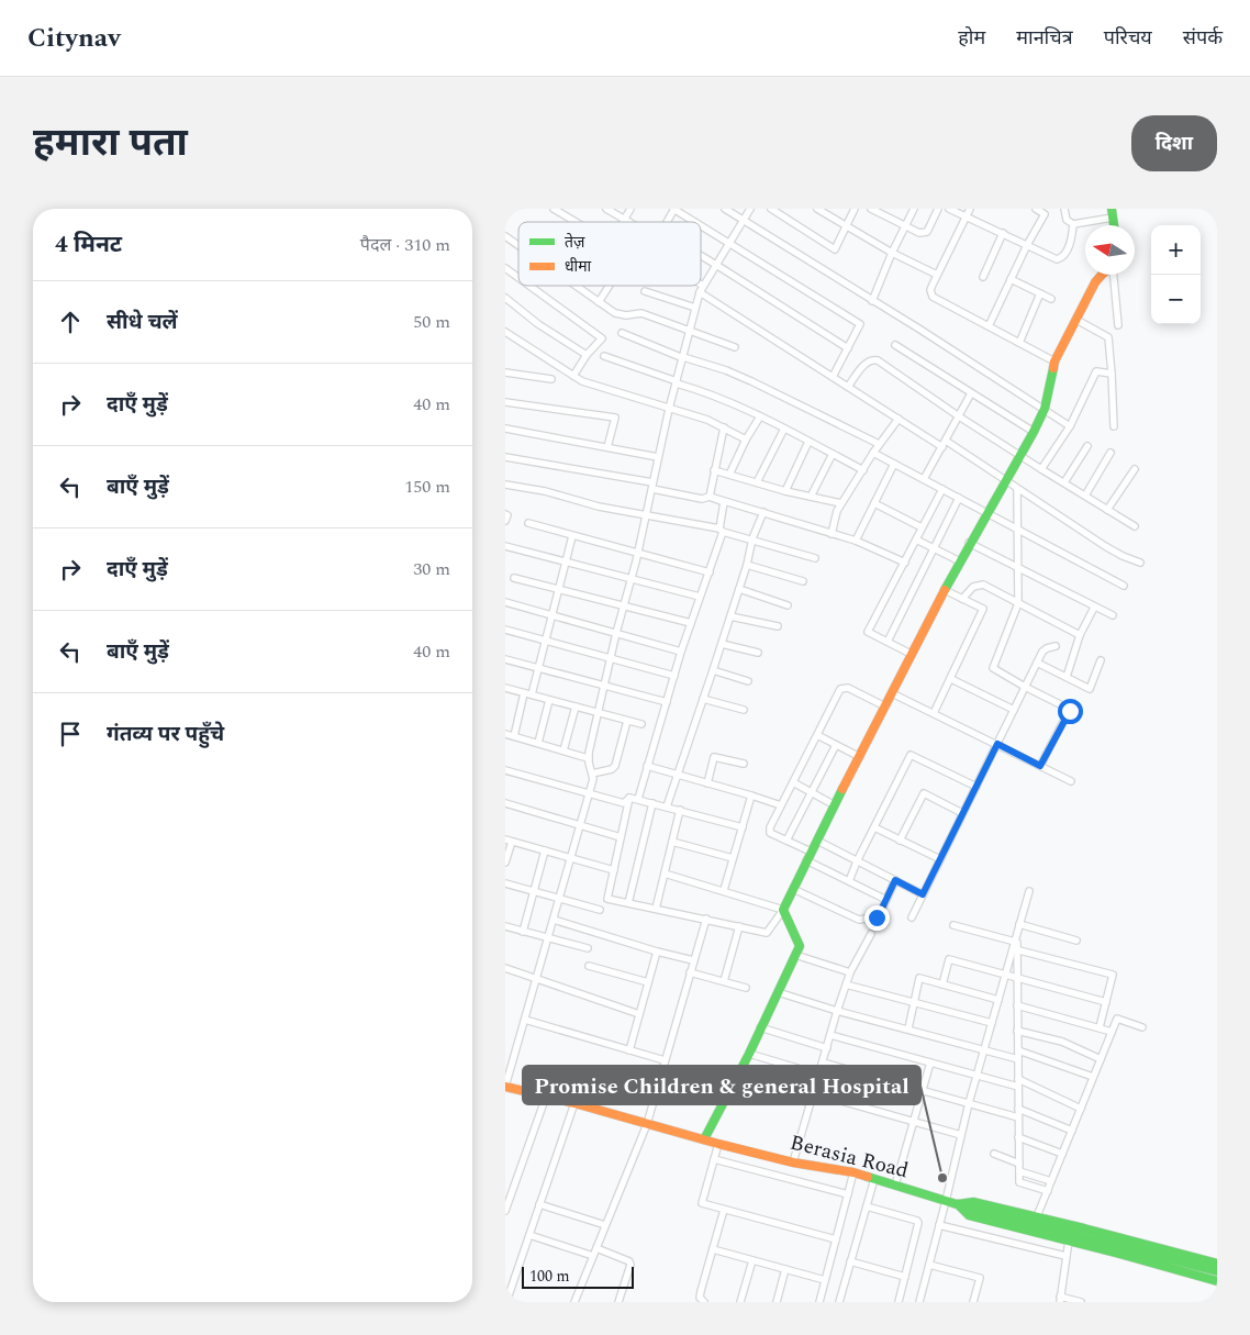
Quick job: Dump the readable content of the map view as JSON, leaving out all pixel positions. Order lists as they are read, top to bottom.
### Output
{
  "streets": {
    "street": ["Berasia Road"]
  },
  "places": ["Promise Children & general Hospital"],
  "legend": ["तेज़", "धीमा"],
  "scale_bar": "100 m",
  "north": "left",
  "page": {
    "header": "Citynav",
    "nav": [
      "होम",
      "मानचित्र",
      "परिचय",
      "संपर्क"
    ],
    "title": "हमारा पता",
    "buttons": "दिशा",
    "heading": ["4 मिनट", "पैदल · 310 m"],
    "map_buttons": ["+", "−"],
    "list": [
      ["सीधे चलें", "50 m"],
      ["दाएँ मुड़ें", "40 m"],
      ["बाएँ मुड़ें", "150 m"],
      ["दाएँ मुड़ें", "30 m"],
      ["बाएँ मुड़ें", "40 m"],
      "गंतव्य पर पहुँचे"
    ],
    "scale": "100 m"
  }
}
